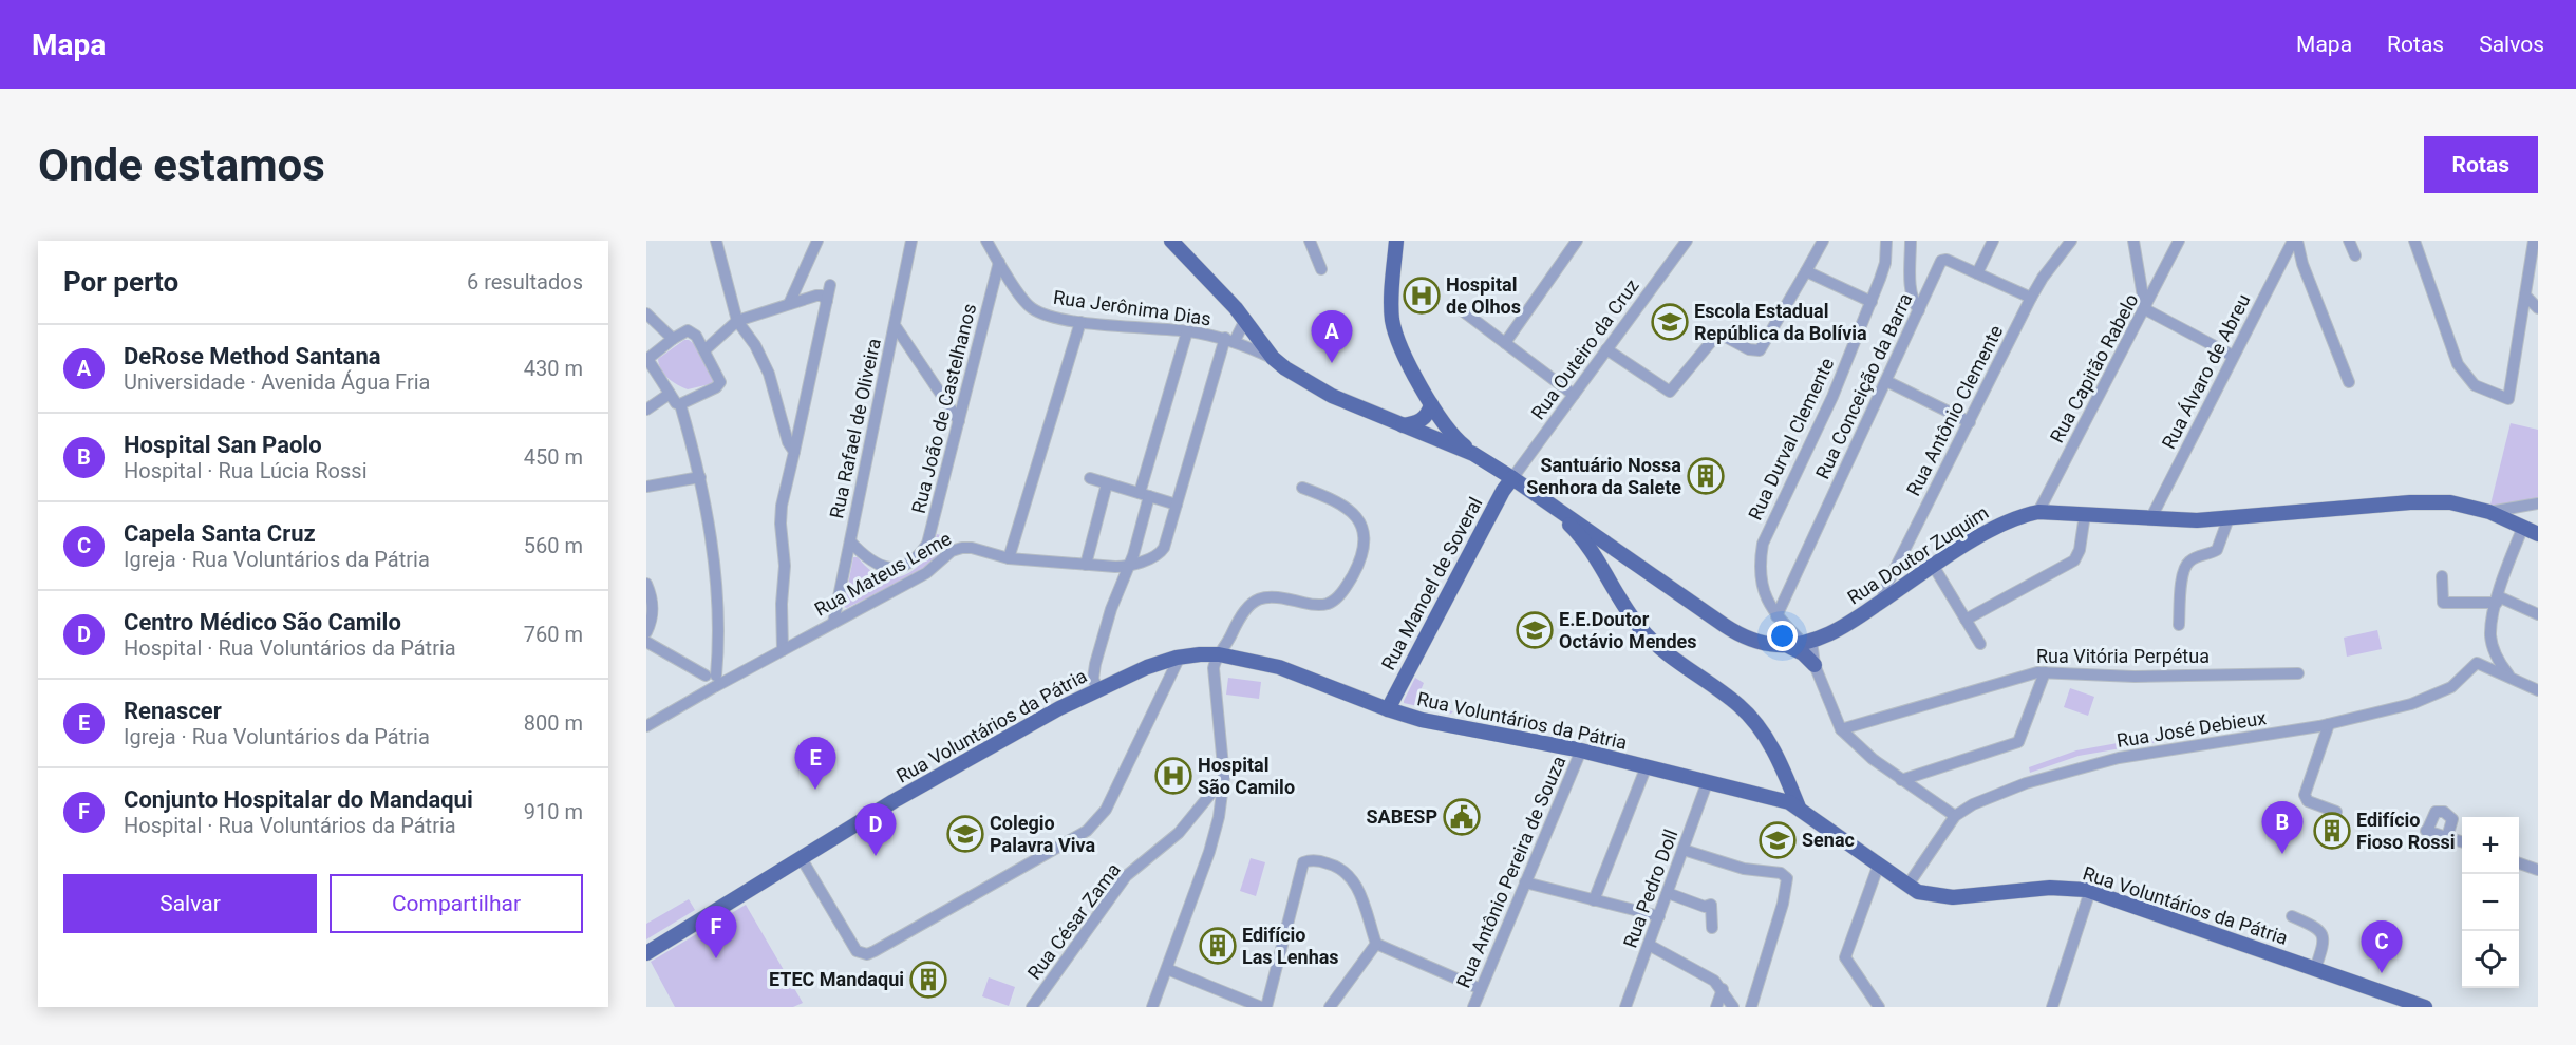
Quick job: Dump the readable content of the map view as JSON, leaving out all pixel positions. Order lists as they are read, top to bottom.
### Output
{
  "streets": {
    "main road": ["Rua Doutor Zuquim", "Rua Manoel de Soveral", "Rua Voluntários da Pátria"],
    "street": [
      "Rua Jerônima Dias",
      "Rua Outeiro da Cruz",
      "Rua Capitão Rabelo",
      "Rua Álvaro de Abreu",
      "Rua Conceição da Barra",
      "Rua João de Castelhanos",
      "Rua Antônio Clemente",
      "Rua Rafael de Oliveira",
      "Rua Durval Clemente",
      "Rua Mateus Leme",
      "Rua Vitória Perpétua",
      "Rua José Debieux",
      "Rua Antônio Pereira de Souza",
      "Rua Pedro Doll",
      "Rua César Zama"
    ]
  },
  "crossings": [
    ["Rua Jerônima Dias", "Rua João de Castelhanos"],
    ["Rua Jerônima Dias", "Rua Doutor Zuquim"],
    ["Rua Outeiro da Cruz", "Rua Doutor Zuquim"],
    ["Rua Outeiro da Cruz", "Rua Manoel de Soveral"],
    ["Rua Capitão Rabelo", "Rua Doutor Zuquim"],
    ["Rua Álvaro de Abreu", "Rua Doutor Zuquim"],
    ["Rua Conceição da Barra", "Rua Antônio Clemente"],
    ["Rua Conceição da Barra", "Rua Durval Clemente"],
    ["Rua João de Castelhanos", "Rua Rafael de Oliveira"],
    ["Rua Antônio Clemente", "Rua Doutor Zuquim"],
    ["Rua Rafael de Oliveira", "Rua Mateus Leme"],
    ["Rua Durval Clemente", "Rua Doutor Zuquim"],
    ["Rua Doutor Zuquim", "Rua Manoel de Soveral"],
    ["Rua Manoel de Soveral", "Rua Voluntários da Pátria"],
    ["Rua Voluntários da Pátria", "Rua José Debieux"],
    ["Rua Voluntários da Pátria", "Rua Antônio Pereira de Souza"],
    ["Rua Voluntários da Pátria", "Rua Pedro Doll"]
  ],
  "places": {
    "hospital": ["Hospital de Olhos", "Hospital São Camilo"],
    "school or university": [
      "Escola Estadual República da Bolívia",
      "E.E.Doutor Octávio Mendes",
      "Colegio Palavra Viva",
      "Senac"
    ],
    "building": [
      "Santuário Nossa Senhora da Salete",
      "Edifício Fioso Rossi",
      "Edifício Las Lenhas",
      "ETEC Mandaqui"
    ],
    "public building": ["SABESP"]
  },
  "page": {
    "header": "Mapa",
    "nav": ["Mapa", "Rotas", "Salvos"],
    "buttons": [
      "Rotas",
      ["Salvar", "Compartilhar"]
    ],
    "title": "Onde estamos",
    "heading": ["Por perto", "6 resultados"],
    "pins": [
      "A",
      "E",
      "B",
      "D",
      "F",
      "C"
    ],
    "list": [
      {
        "mark": "A",
        "name": "DeRose Method Santana",
        "note": "Universidade · Avenida Água Fria",
        "value": "430 m"
      },
      {
        "mark": "B",
        "name": "Hospital San Paolo",
        "note": "Hospital · Rua Lúcia Rossi",
        "value": "450 m"
      },
      {
        "mark": "C",
        "name": "Capela Santa Cruz",
        "note": "Igreja · Rua Voluntários da Pátria",
        "value": "560 m"
      },
      {
        "mark": "D",
        "name": "Centro Médico São Camilo",
        "note": "Hospital · Rua Voluntários da Pátria",
        "value": "760 m"
      },
      {
        "mark": "E",
        "name": "Renascer",
        "note": "Igreja · Rua Voluntários da Pátria",
        "value": "800 m"
      },
      {
        "mark": "F",
        "name": "Conjunto Hospitalar do Mandaqui",
        "note": "Hospital · Rua Voluntários da Pátria",
        "value": "910 m"
      }
    ],
    "map_buttons": ["+", "−"]
  }
}
